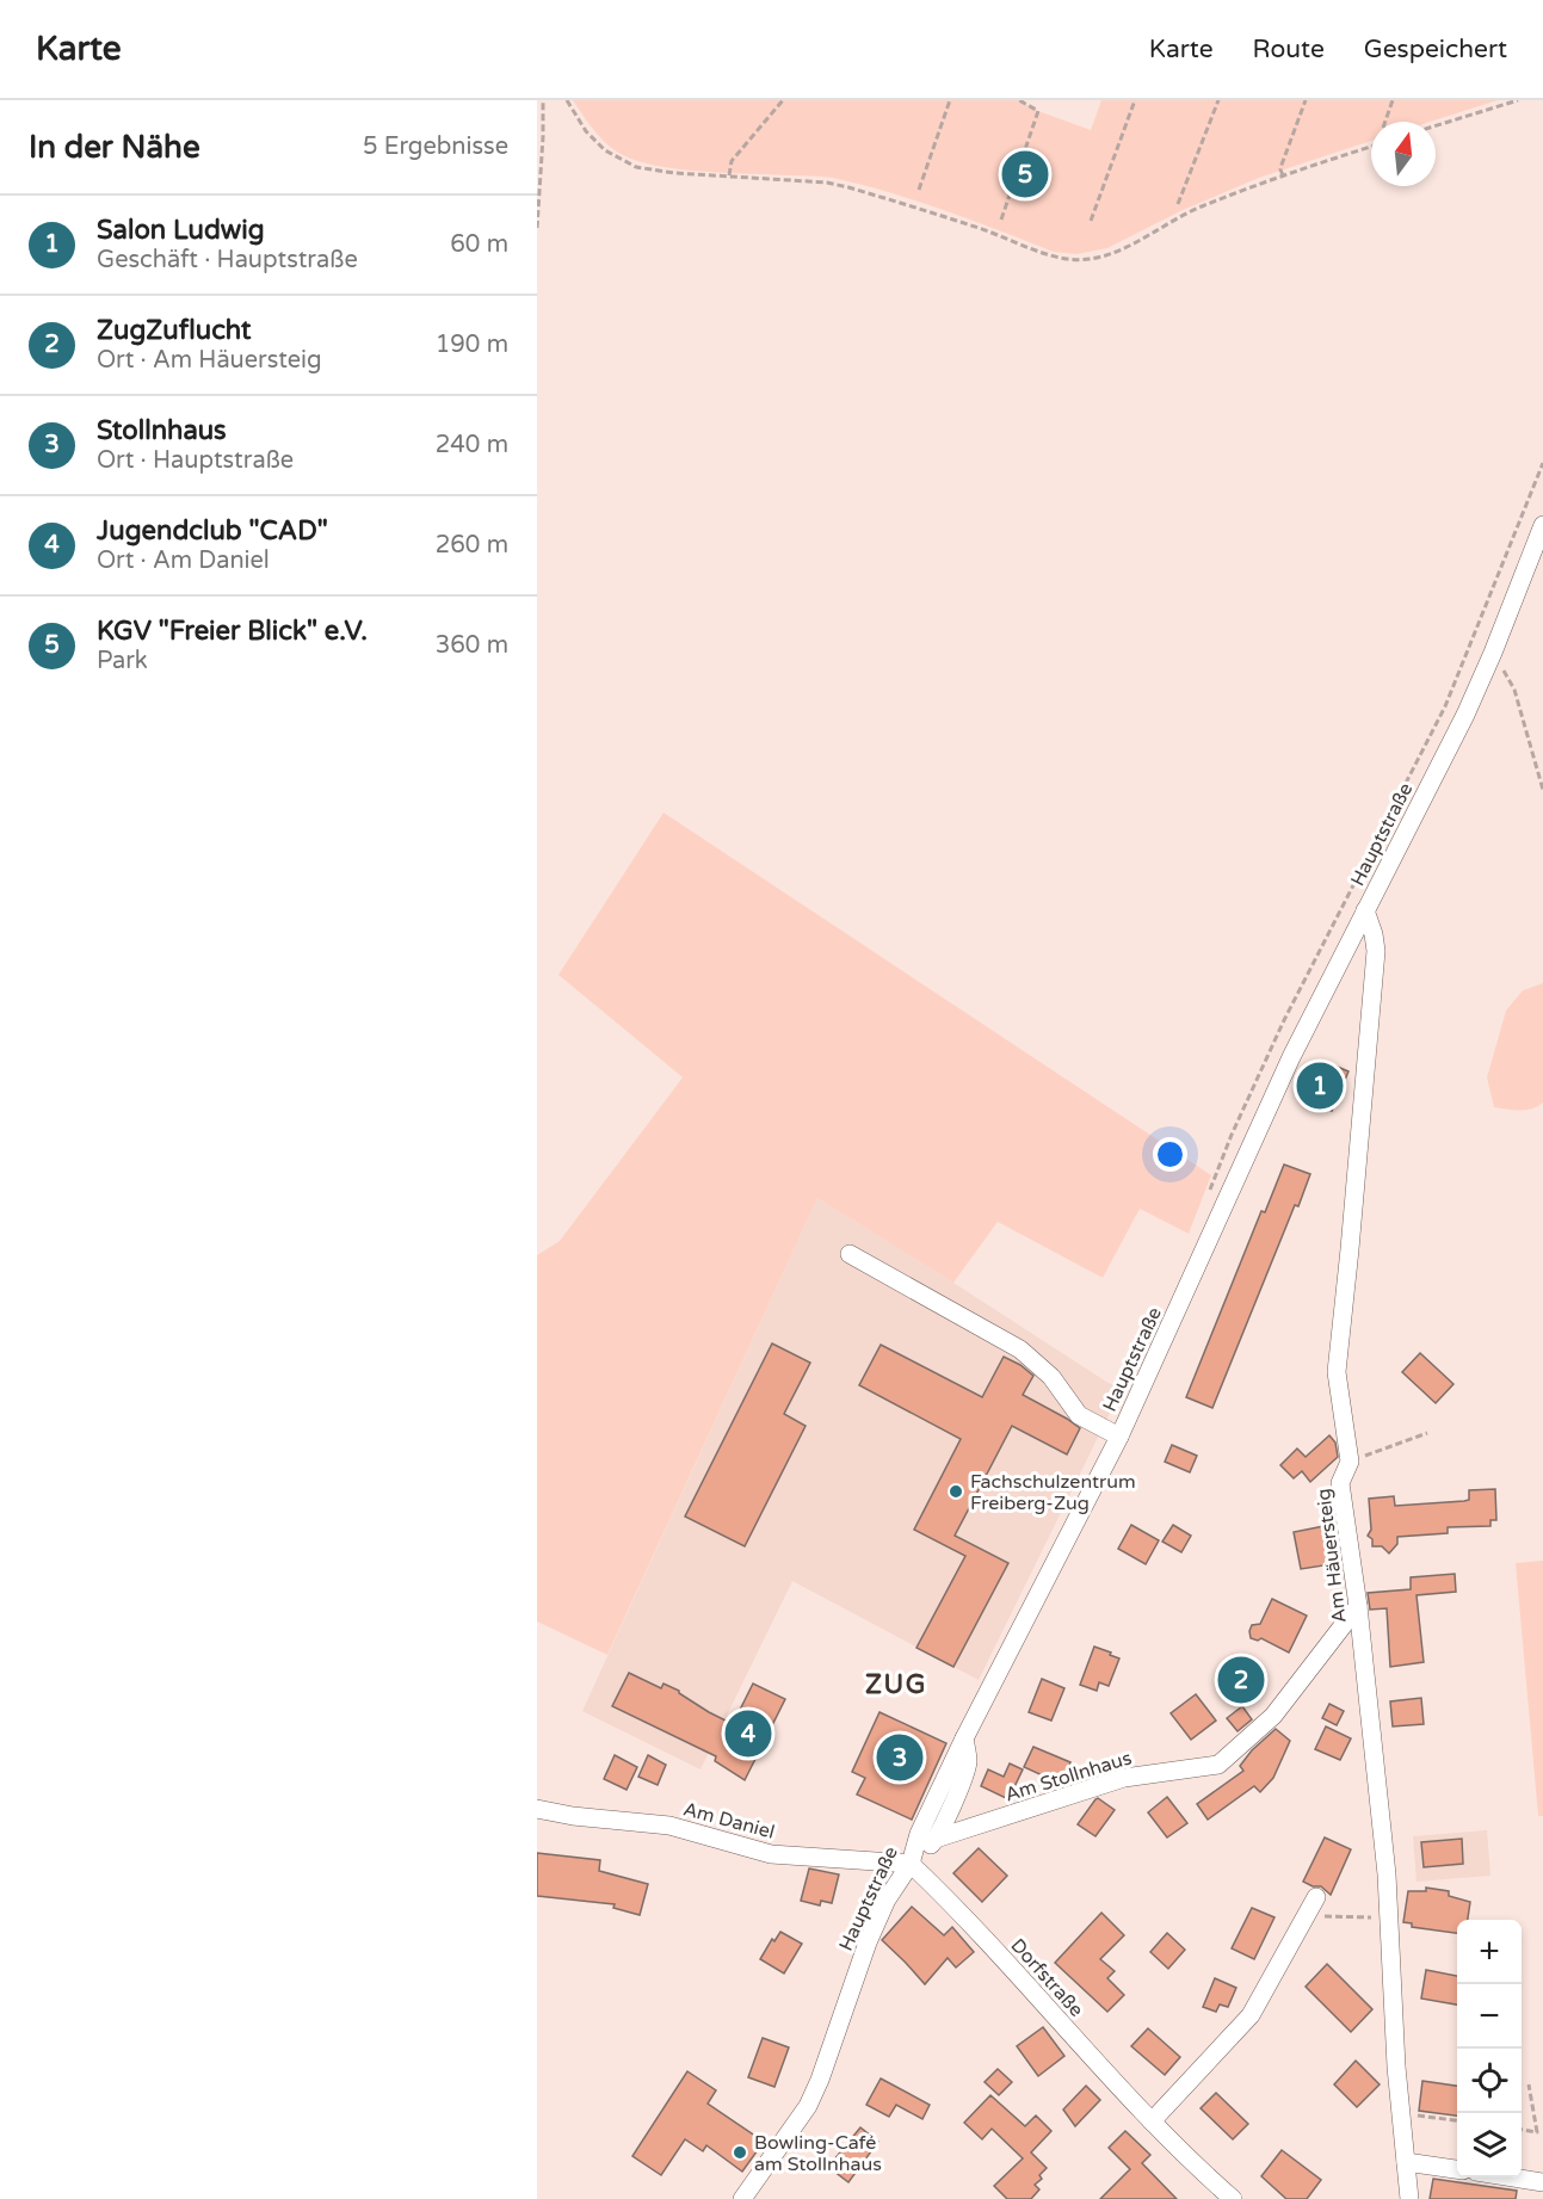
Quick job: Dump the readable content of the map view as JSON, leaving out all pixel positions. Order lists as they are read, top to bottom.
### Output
{
  "streets": {
    "street": [
      "Hauptstraße",
      "Am Häuersteig",
      "Am Stollnhaus",
      "Am Daniel",
      "Dorfstraße"
    ]
  },
  "crossings": [
    ["Hauptstraße", "Am Häuersteig"],
    ["Hauptstraße", "Am Daniel"],
    ["Hauptstraße", "Dorfstraße"],
    ["Am Häuersteig", "Am Stollnhaus"],
    ["Am Daniel", "Dorfstraße"]
  ],
  "districts": ["ZUG"],
  "places": ["Fachschulzentrum Freiberg-Zug", "Bowling-Café am Stollnhaus"],
  "north": "top",
  "page": {
    "header": "Karte",
    "nav": ["Karte", "Route", "Gespeichert"],
    "heading": ["In der Nähe", "5 Ergebnisse"],
    "pins": [
      "5",
      "1",
      "2",
      "4",
      "3"
    ],
    "list": [
      {
        "mark": "1",
        "name": "Salon Ludwig",
        "note": "Geschäft · Hauptstraße",
        "value": "60 m"
      },
      {
        "mark": "2",
        "name": "ZugZuflucht",
        "note": "Ort · Am Häuersteig",
        "value": "190 m"
      },
      {
        "mark": "3",
        "name": "Stollnhaus",
        "note": "Ort · Hauptstraße",
        "value": "240 m"
      },
      {
        "mark": "4",
        "name": "Jugendclub \"CAD\"",
        "note": "Ort · Am Daniel",
        "value": "260 m"
      },
      {
        "mark": "5",
        "name": "KGV \"Freier Blick\" e.V.",
        "note": "Park",
        "value": "360 m"
      }
    ],
    "map_buttons": ["+", "−"]
  }
}
